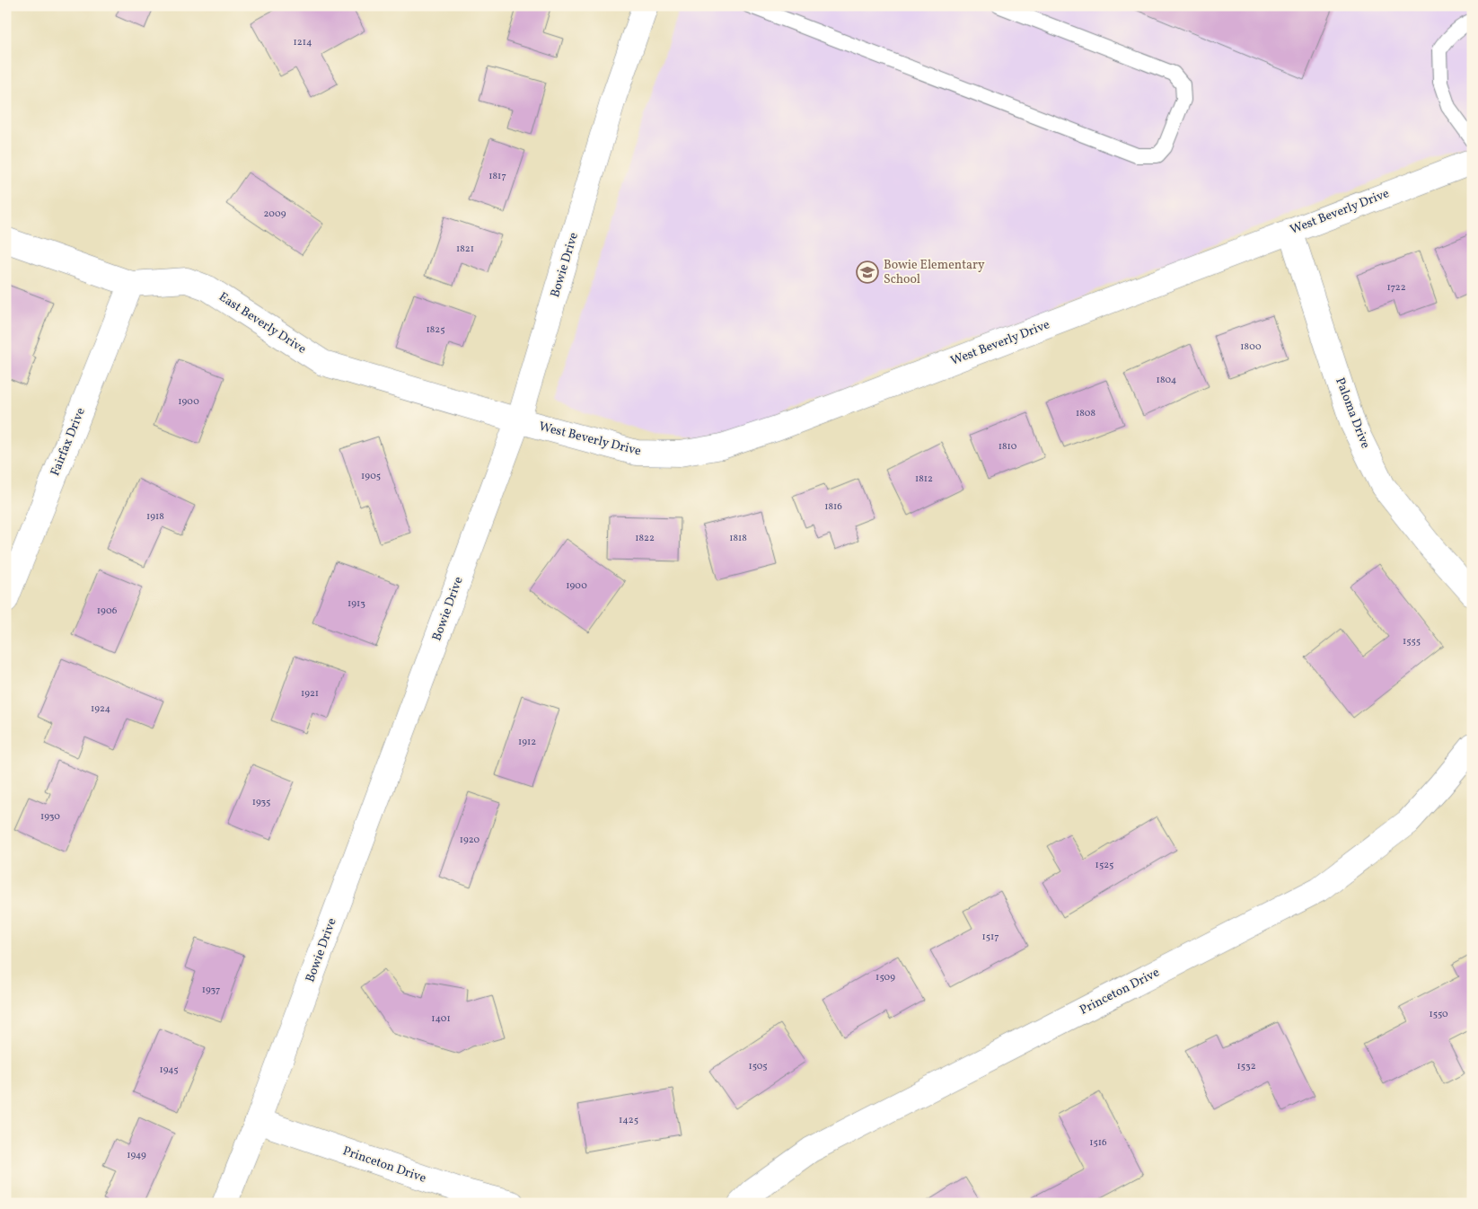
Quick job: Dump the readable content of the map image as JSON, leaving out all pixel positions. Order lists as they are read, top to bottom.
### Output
{
  "streets": {
    "street": [
      "West Beverly Drive",
      "Bowie Drive",
      "East Beverly Drive",
      "Paloma Drive",
      "Fairfax Drive",
      "Princeton Drive"
    ]
  },
  "crossings": [
    ["West Beverly Drive", "Bowie Drive"],
    ["West Beverly Drive", "East Beverly Drive"],
    ["West Beverly Drive", "Paloma Drive"],
    ["Bowie Drive", "East Beverly Drive"],
    ["Bowie Drive", "Princeton Drive"],
    ["East Beverly Drive", "Fairfax Drive"]
  ],
  "places": {
    "school or university": ["Bowie Elementary School"]
  },
  "house_numbers": [
    "1214",
    "1817",
    "2009",
    "1821",
    "1722",
    "1825",
    "1800",
    "1804",
    "1900",
    "1808",
    "1810",
    "1905",
    "1812",
    "1816",
    "1918",
    "1822",
    "1818",
    "1900",
    "1913",
    "1906",
    "1555",
    "1921",
    "1924",
    "1912",
    "1935",
    "1930",
    "1920",
    "1525",
    "1517",
    "1509",
    "1937",
    "1550",
    "1401",
    "1505",
    "1532",
    "1945",
    "1425",
    "1516",
    "1949"
  ]
}
